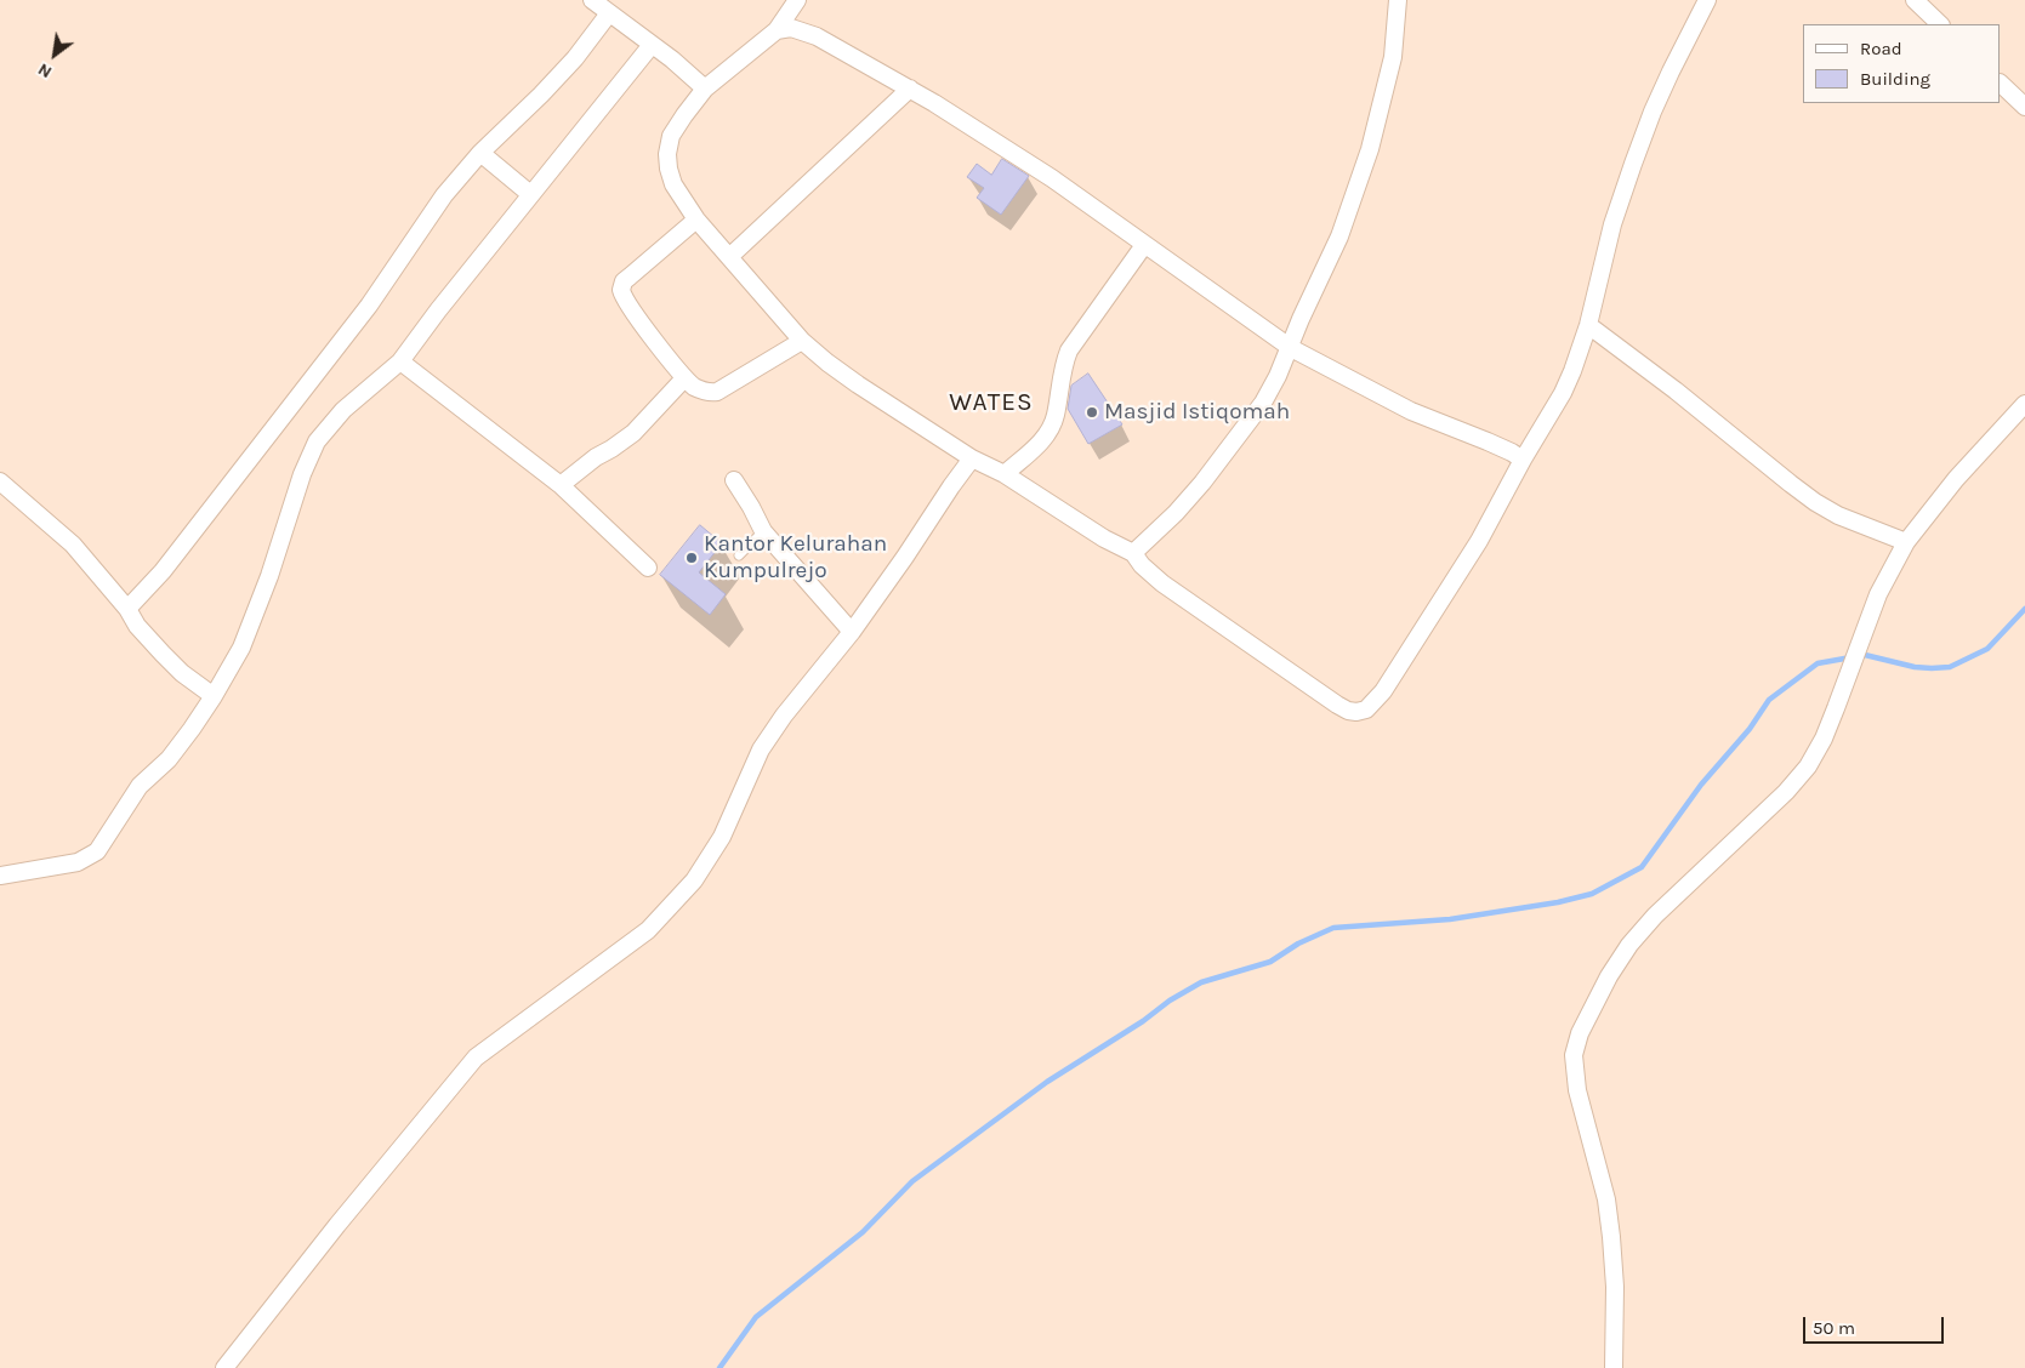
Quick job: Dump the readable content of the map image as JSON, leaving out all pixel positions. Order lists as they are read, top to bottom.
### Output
{
  "districts": ["WATES"],
  "places": ["Masjid Istiqomah", "Kantor Kelurahan Kumpulrejo"],
  "legend": ["Road", "Building"],
  "scale_bar": "50 m",
  "north": "bottom left"
}
